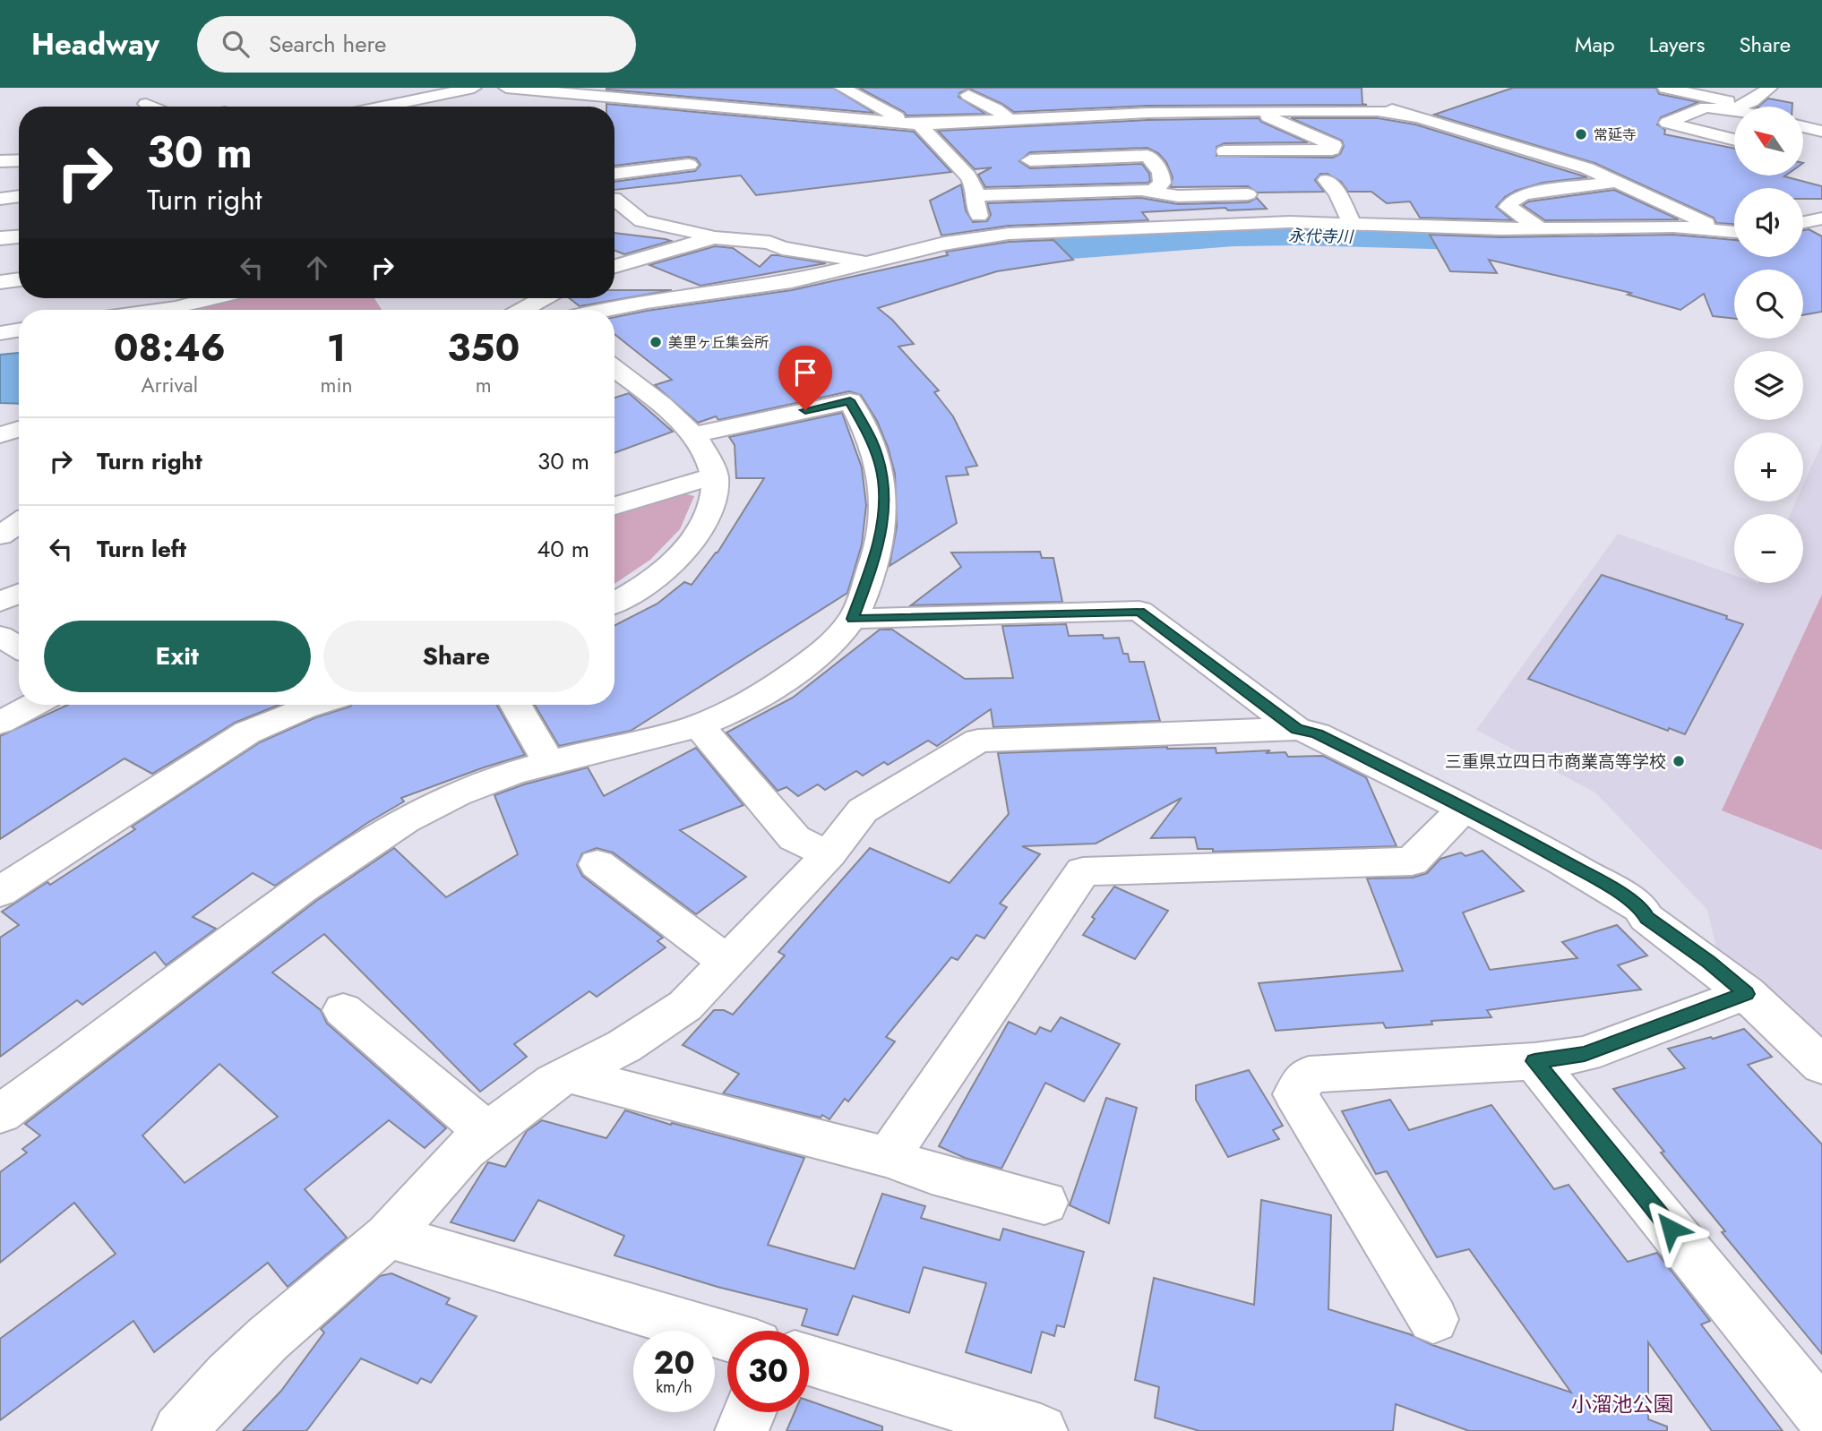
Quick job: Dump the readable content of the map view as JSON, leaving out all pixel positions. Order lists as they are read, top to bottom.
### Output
{
  "water": ["永代寺川"],
  "parks": ["小溜池公園"],
  "places": ["常延寺", "美里ヶ丘集会所", "三重県立四日市商業高等学校"],
  "north": "top left",
  "page": {
    "header": "Headway",
    "search": "Search here",
    "nav": ["Map", "Layers", "Share"],
    "map_buttons": ["+", "−"],
    "turn": ["30 m", "Turn right"],
    "eta": [
      "08:46",
      "Arrival",
      "1",
      "min",
      "350",
      "m"
    ],
    "list": [
      {
        "name": "Turn right",
        "value": "30 m"
      },
      {
        "name": "Turn left",
        "value": "40 m"
      }
    ],
    "buttons": ["Exit", "Share"],
    "speed": "20 km/h",
    "limit": "30"
  }
}
